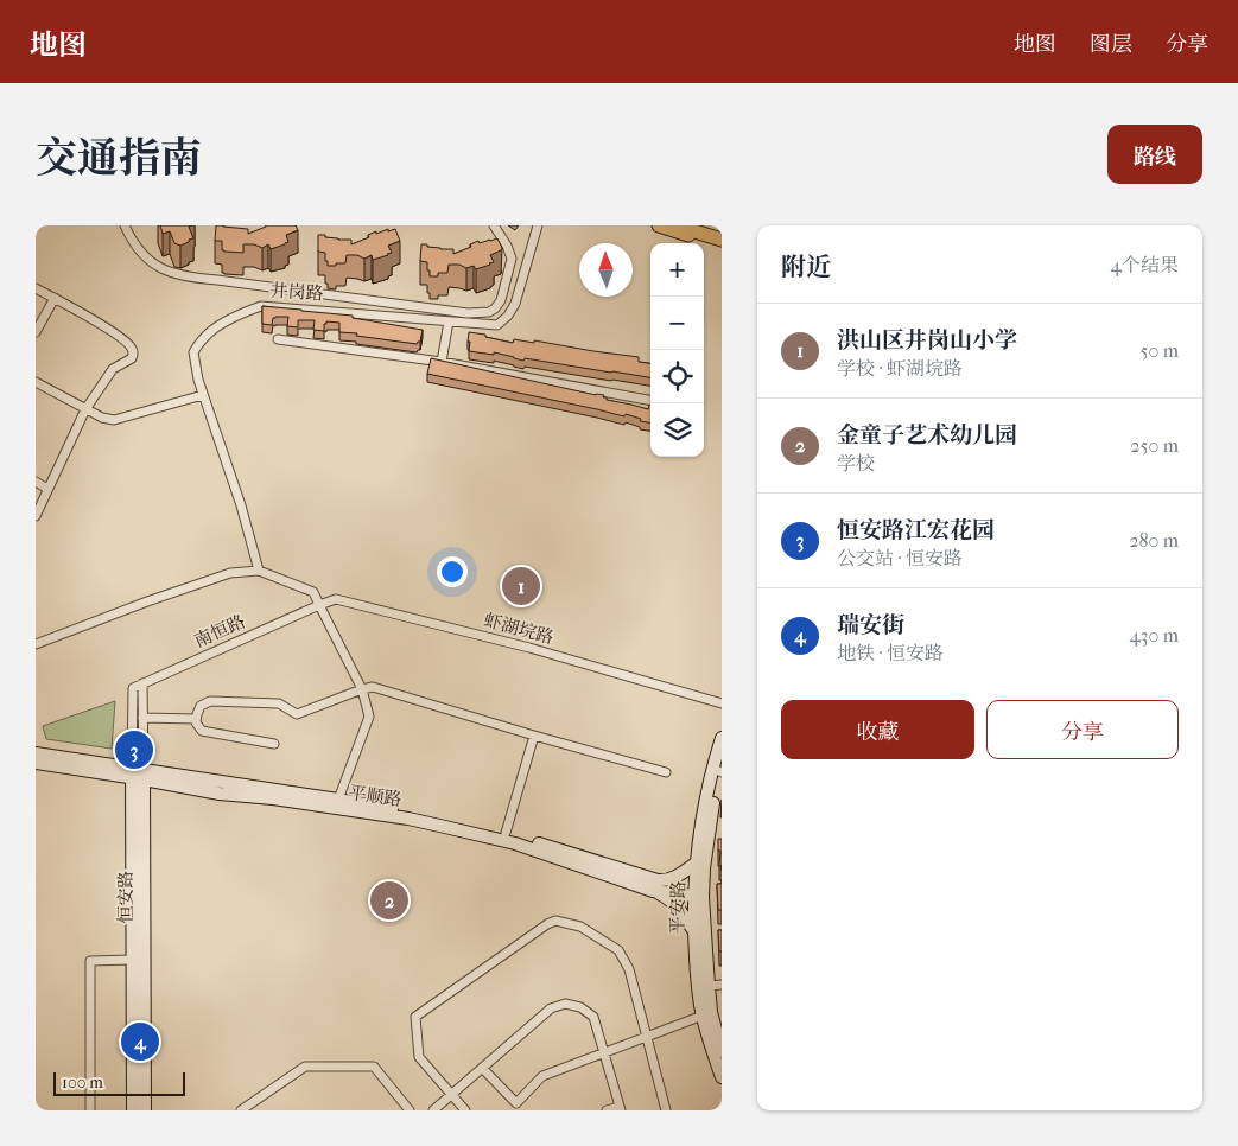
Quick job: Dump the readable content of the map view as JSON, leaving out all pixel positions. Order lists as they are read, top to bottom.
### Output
{
  "streets": {
    "main road": ["平顺路", "恒安路", "平安路"],
    "street": ["井岗路", "虾湖垸路", "南恒路"]
  },
  "crossings": [
    ["虾湖垸路", "南恒路"],
    ["南恒路", "恒安路"],
    ["平顺路", "恒安路"],
    ["平顺路", "平安路"]
  ],
  "scale_bar": "100 m",
  "north": "top",
  "page": {
    "header": "地图",
    "nav": ["地图", "图层", "分享"],
    "title": "交通指南",
    "buttons": [
      "路线",
      ["收藏", "分享"]
    ],
    "heading": ["附近", "4个结果"],
    "map_buttons": ["+", "−"],
    "list": [
      {
        "mark": "1",
        "name": "洪山区井岗山小学",
        "note": "学校 · 虾湖垸路",
        "value": "50 m"
      },
      {
        "mark": "2",
        "name": "金童子艺术幼儿园",
        "note": "学校",
        "value": "250 m"
      },
      {
        "mark": "3",
        "name": "恒安路江宏花园",
        "note": "公交站 · 恒安路",
        "value": "280 m"
      },
      {
        "mark": "4",
        "name": "瑞安街",
        "note": "地铁 · 恒安路",
        "value": "430 m"
      }
    ],
    "pins": [
      "1",
      "3",
      "2",
      "4"
    ],
    "scale": "100 m"
  }
}
